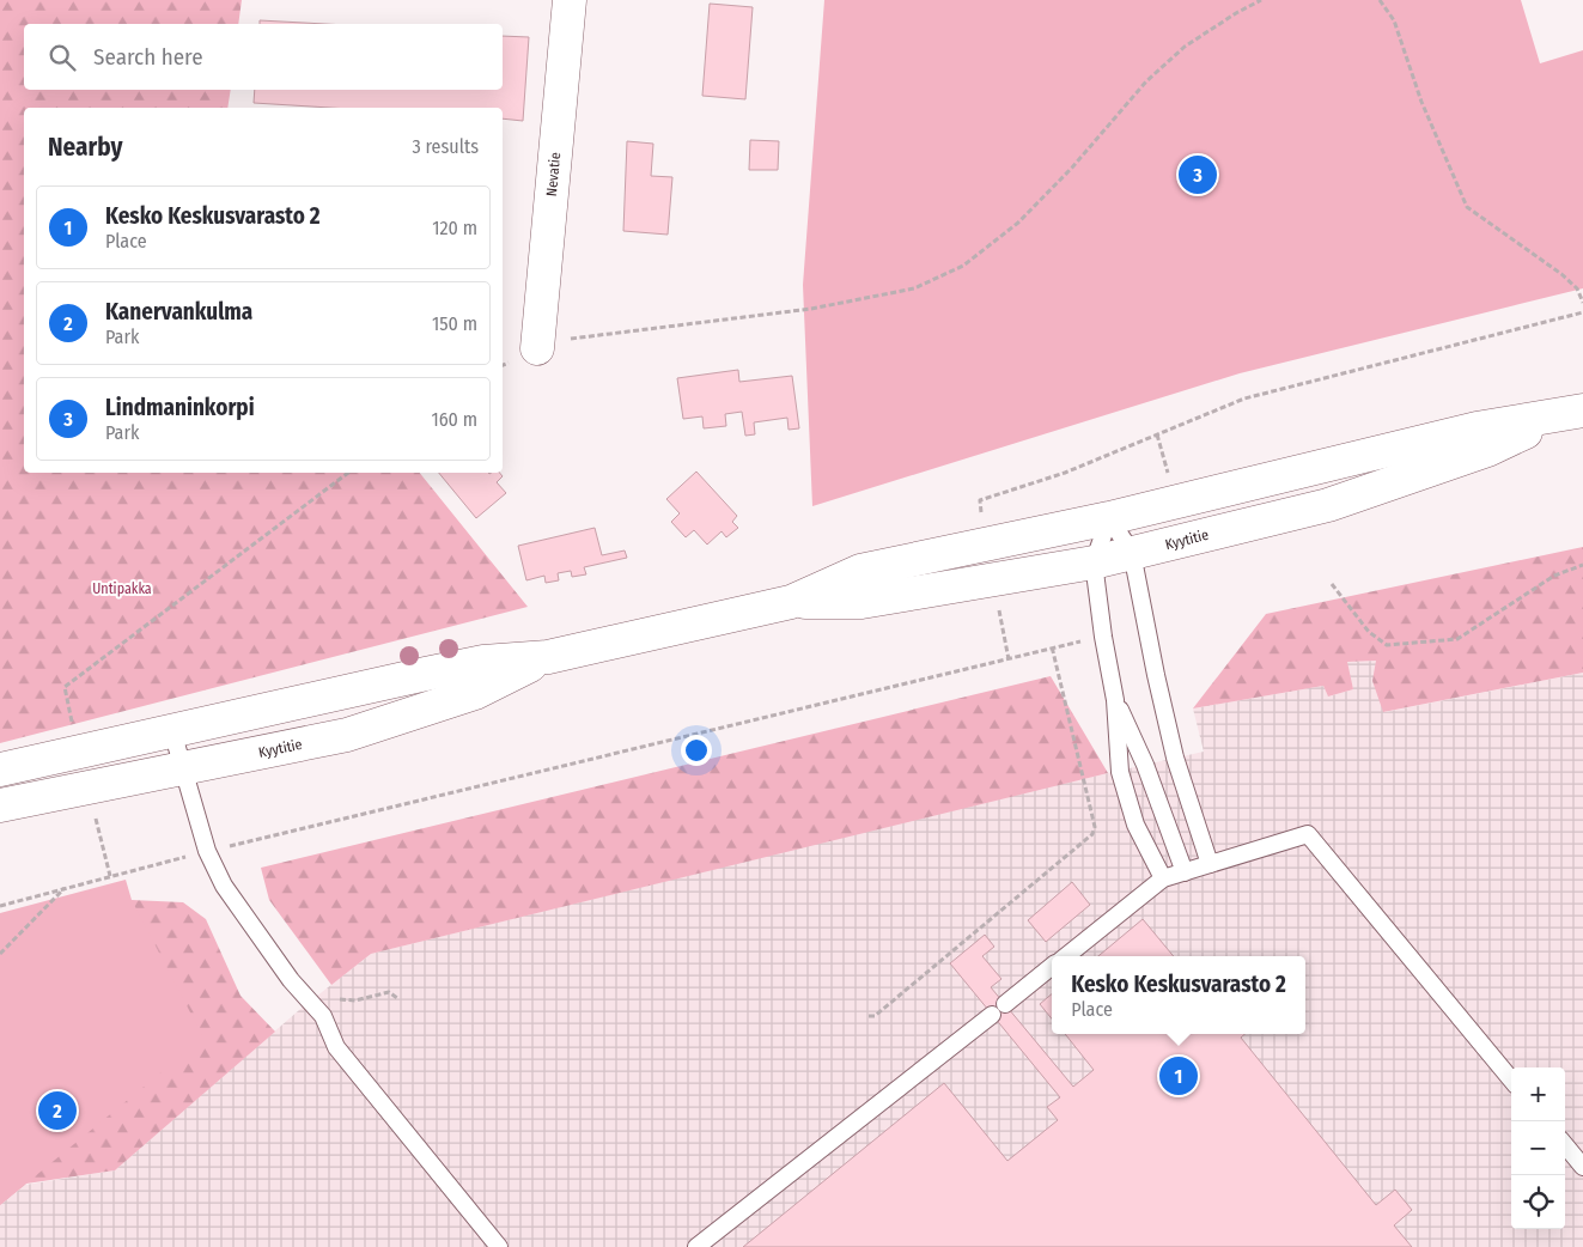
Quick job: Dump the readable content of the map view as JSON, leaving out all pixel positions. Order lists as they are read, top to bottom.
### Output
{
  "streets": {
    "main road": ["Nevatie", "Kyytitie"]
  },
  "parks": ["Untipakka"],
  "page": {
    "search": "Search here",
    "heading": ["Nearby", "3 results"],
    "pins": ["3", "1", "2"],
    "list": [
      {
        "mark": "1",
        "name": "Kesko Keskusvarasto 2",
        "note": "Place",
        "value": "120 m"
      },
      {
        "mark": "2",
        "name": "Kanervankulma",
        "note": "Park",
        "value": "150 m"
      },
      {
        "mark": "3",
        "name": "Lindmaninkorpi",
        "note": "Park",
        "value": "160 m"
      }
    ],
    "popup": ["Kesko Keskusvarasto 2", "Place"],
    "map_buttons": ["+", "−"]
  }
}
